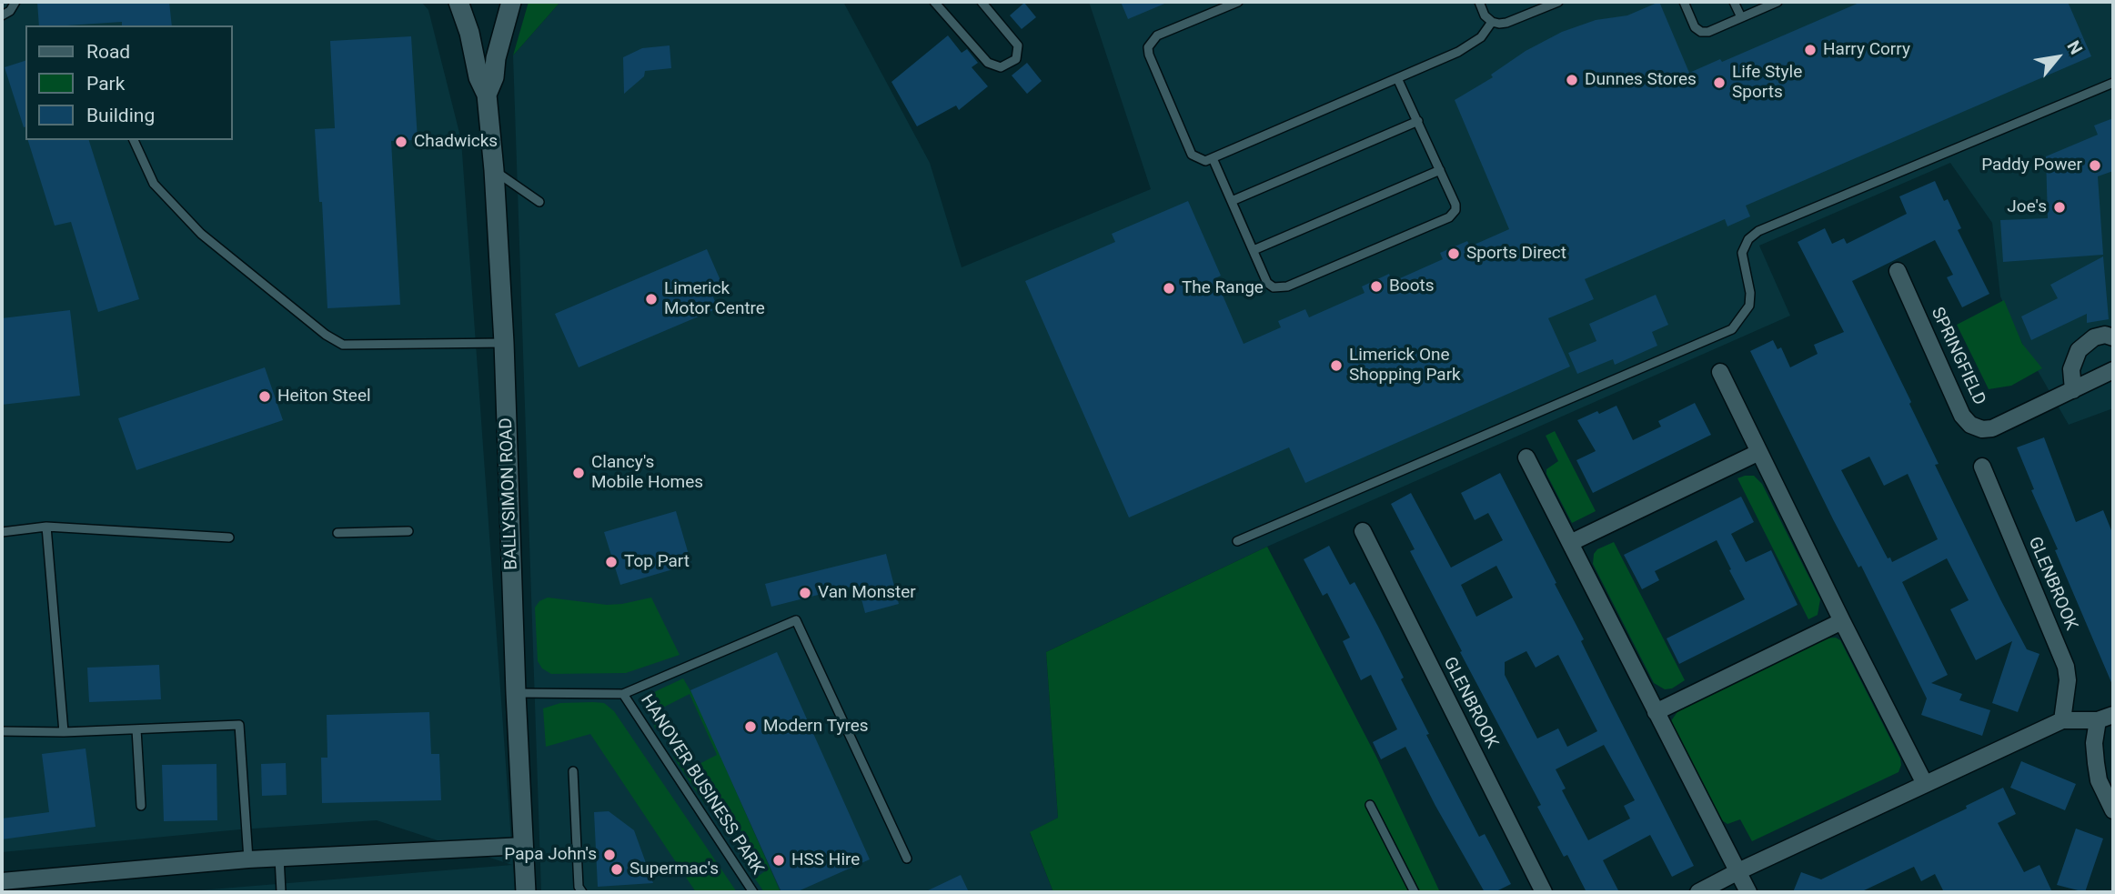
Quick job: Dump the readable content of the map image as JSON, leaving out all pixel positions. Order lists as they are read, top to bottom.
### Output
{
  "streets": {
    "main road": ["BALLYSIMON ROAD"],
    "street": ["SPRINGFIELD", "GLENBROOK"],
    "lane": ["HANOVER BUSINESS PARK"]
  },
  "crossings": [
    ["BALLYSIMON ROAD", "HANOVER BUSINESS PARK"]
  ],
  "places": [
    "Harry Corry",
    "Dunnes Stores",
    "Life Style Sports",
    "Chadwicks",
    "Paddy Power",
    "Joe's",
    "Sports Direct",
    "Boots",
    "The Range",
    "Limerick Motor Centre",
    "Limerick One Shopping Park",
    "Heiton Steel",
    "Clancy's Mobile Homes",
    "Top Part",
    "Van Monster",
    "Modern Tyres",
    "Papa John's",
    "HSS Hire",
    "Supermac's"
  ],
  "legend": ["Road", "Park", "Building"],
  "north": "top right"
}
